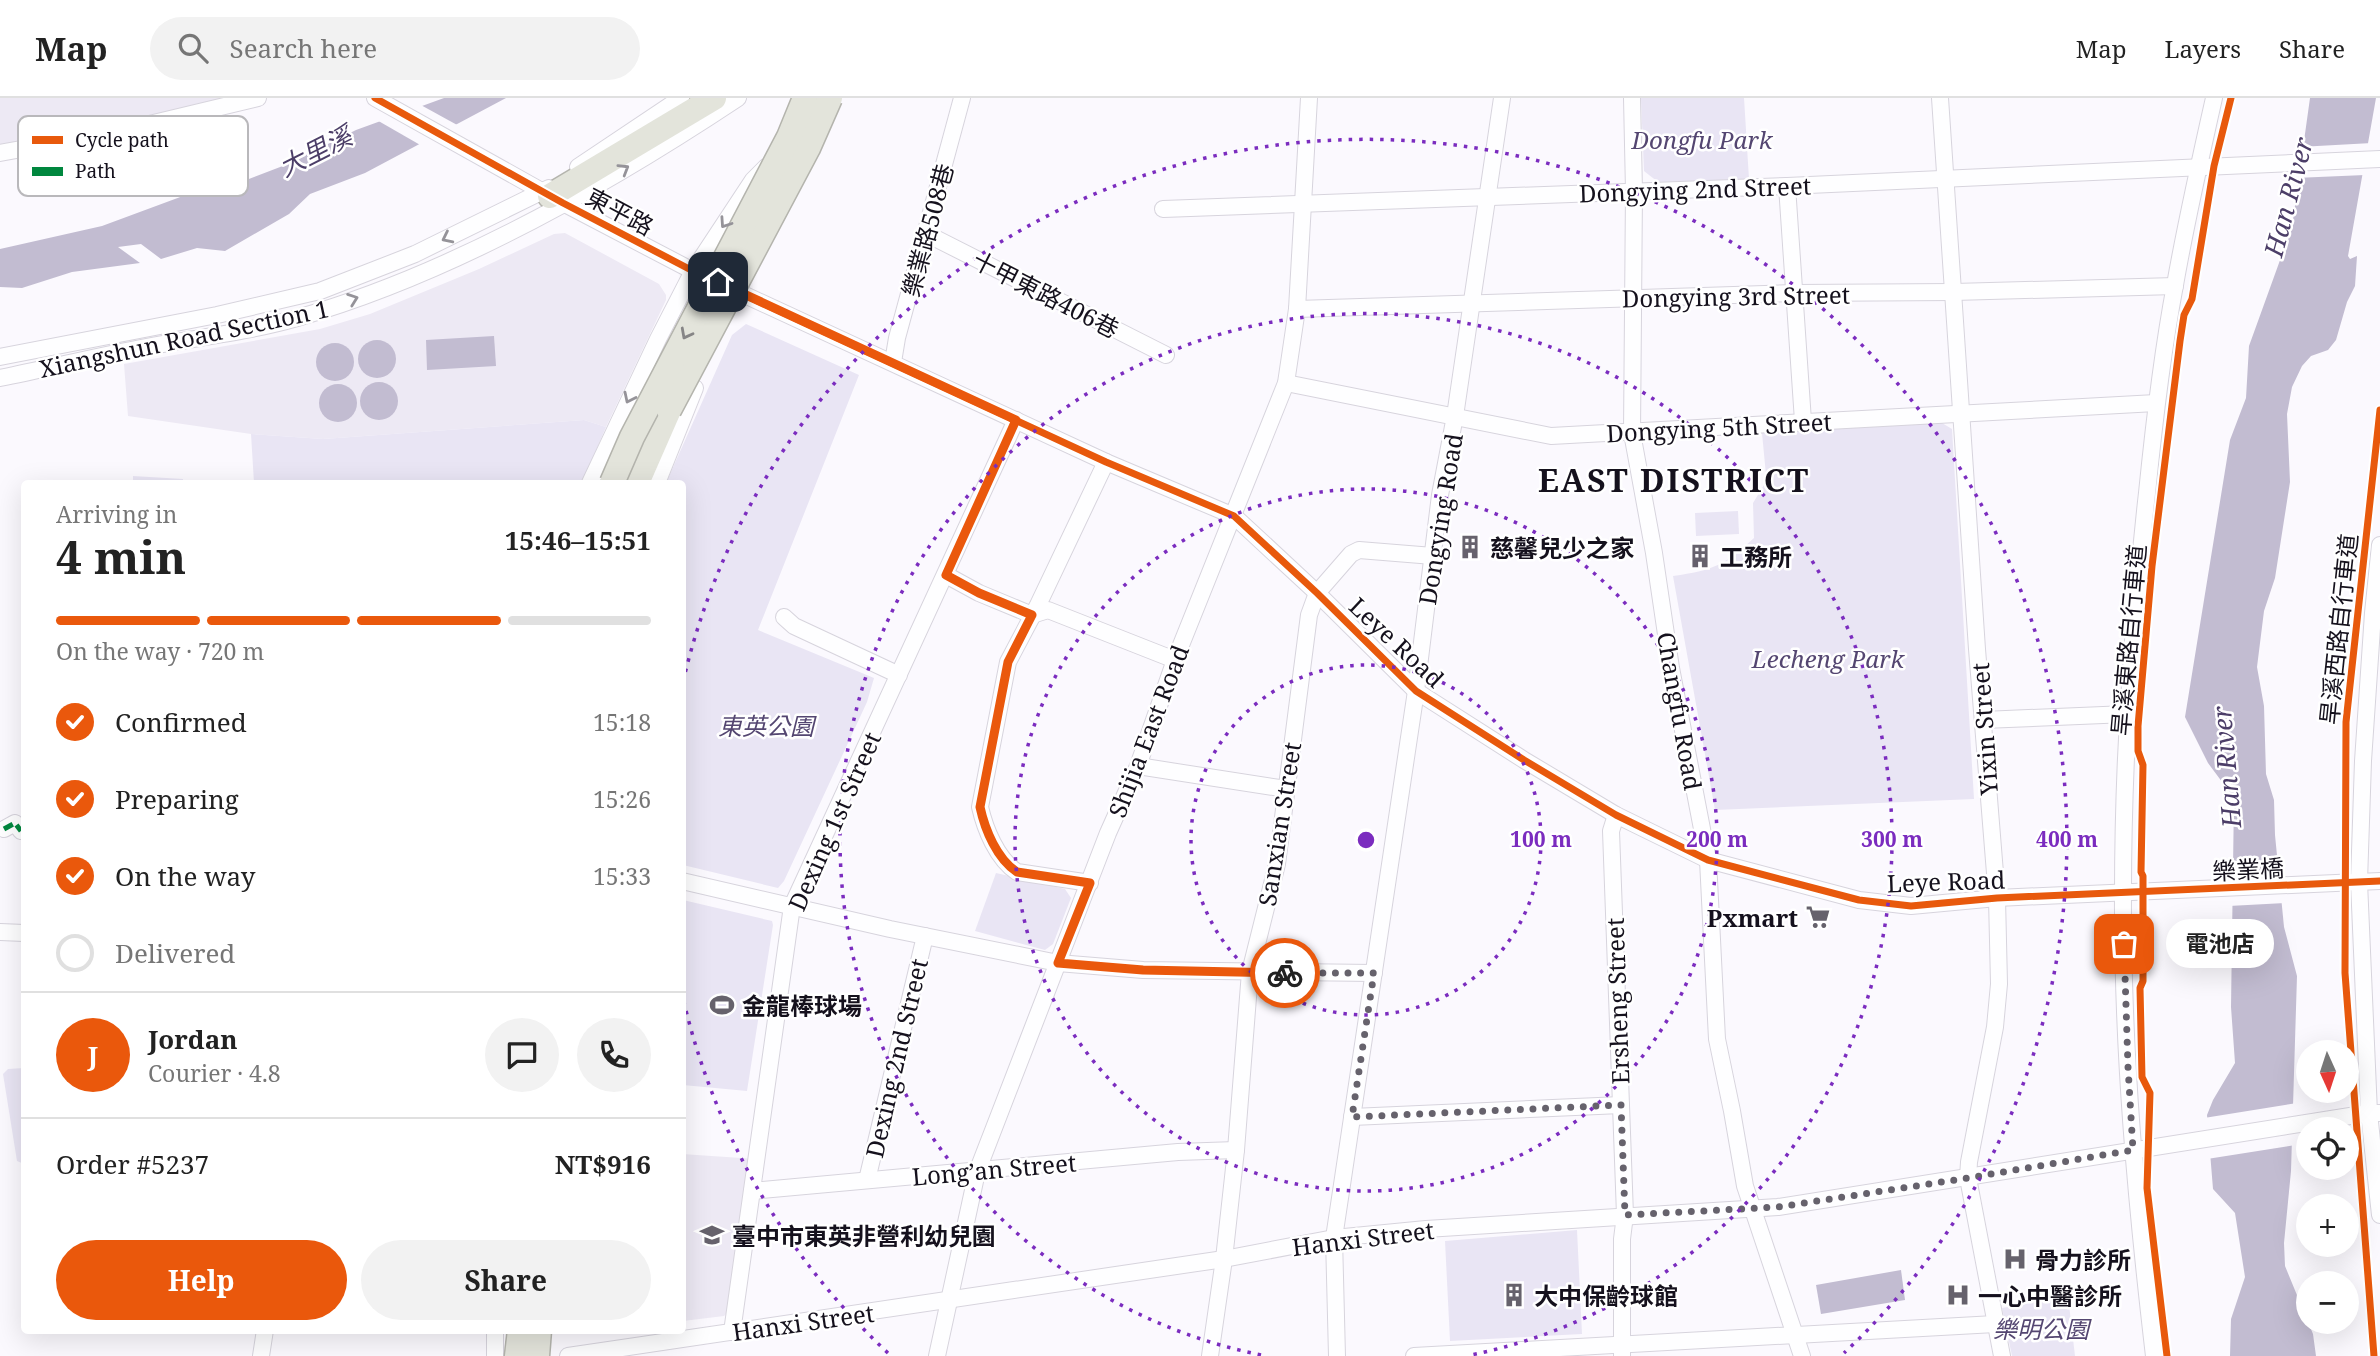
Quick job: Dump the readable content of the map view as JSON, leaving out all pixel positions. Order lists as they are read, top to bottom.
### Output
{
  "streets": {
    "street": [
      "Dongying 2nd Street",
      "東平路",
      "樂業路508巷",
      "十甲東路406巷",
      "Dongying 3rd Street",
      "Xiangshun Road Section 1",
      "Dongying 5th Street",
      "Dongying Road",
      "Leye Road",
      "Changfu Road",
      "Yixin Street",
      "Shijia East Road",
      "Dexing 1st Street",
      "Sanxian Street",
      "樂業橋",
      "Ersheng Street",
      "Dexing 2nd Street",
      "Long’an Street",
      "Hanxi Street"
    ],
    "cycle path": ["旱溪西路自行車道", "旱溪東路自行車道"]
  },
  "crossings": [
    ["Dongying 2nd Street", "Dongying Road"],
    ["Dongying 2nd Street", "Changfu Road"],
    ["Dongying 2nd Street", "Yixin Street"],
    ["Dongying 2nd Street", "Shijia East Road"],
    ["東平路", "Xiangshun Road Section 1"],
    ["東平路", "Leye Road"],
    ["樂業路508巷", "十甲東路406巷"],
    ["樂業路508巷", "Leye Road"],
    ["Dongying 3rd Street", "Dongying Road"],
    ["Dongying 3rd Street", "Changfu Road"],
    ["Dongying 3rd Street", "Yixin Street"],
    ["Dongying 3rd Street", "Shijia East Road"],
    ["Dongying 5th Street", "Dongying Road"],
    ["Dongying 5th Street", "Changfu Road"],
    ["Dongying 5th Street", "Yixin Street"],
    ["Dongying 5th Street", "Shijia East Road"],
    ["Dongying Road", "Leye Road"],
    ["Dongying Road", "Sanxian Street"],
    ["Dongying Road", "Hanxi Street"],
    ["Leye Road", "Changfu Road"],
    ["Leye Road", "Yixin Street"],
    ["Leye Road", "Shijia East Road"],
    ["Leye Road", "Dexing 1st Street"],
    ["Leye Road", "Sanxian Street"],
    ["Leye Road", "樂業橋"],
    ["Leye Road", "Ersheng Street"],
    ["Changfu Road", "Hanxi Street"],
    ["Yixin Street", "Hanxi Street"],
    ["Shijia East Road", "Long’an Street"],
    ["Shijia East Road", "Hanxi Street"],
    ["Dexing 1st Street", "Long’an Street"],
    ["Dexing 1st Street", "Hanxi Street"],
    ["Sanxian Street", "Long’an Street"],
    ["Sanxian Street", "Hanxi Street"],
    ["Ersheng Street", "Hanxi Street"],
    ["Dexing 2nd Street", "Long’an Street"]
  ],
  "districts": ["EAST DISTRICT"],
  "water": ["大里溪", "Han River"],
  "parks": [
    "Dongfu Park",
    "Lecheng Park",
    "東英公園",
    "樂明公園"
  ],
  "places": {
    "building": ["慈馨兒少之家", "工務所", "大中保齡球館"],
    "supermarket": ["Pxmart"],
    "other": ["電池店"],
    "sports": ["金龍棒球場"],
    "school or university": ["臺中市東英非營利幼兒園"],
    "hospital": ["骨力診所", "一心中醫診所"]
  },
  "legend": ["Cycle path", "Path"],
  "north": "bottom",
  "page": {
    "header": "Map",
    "search": "Search here",
    "nav": ["Map", "Layers", "Share"],
    "heading": ["4 min", "Arriving in", "15:46–15:51"],
    "panel": [
      "Jordan",
      "Courier · 4.8",
      "Order #5237",
      "NT$916"
    ],
    "bar": "On the way · 720 m",
    "list": [
      ["Confirmed", "15:18"],
      ["Preparing", "15:26"],
      ["On the way", "15:33"],
      "Delivered"
    ],
    "bubble": "電池店",
    "round": "J",
    "map_buttons": ["+", "−"],
    "buttons": ["Help", "Share"]
  },
  "rings": [
    "100 m",
    "200 m",
    "300 m",
    "400 m"
  ]
}
